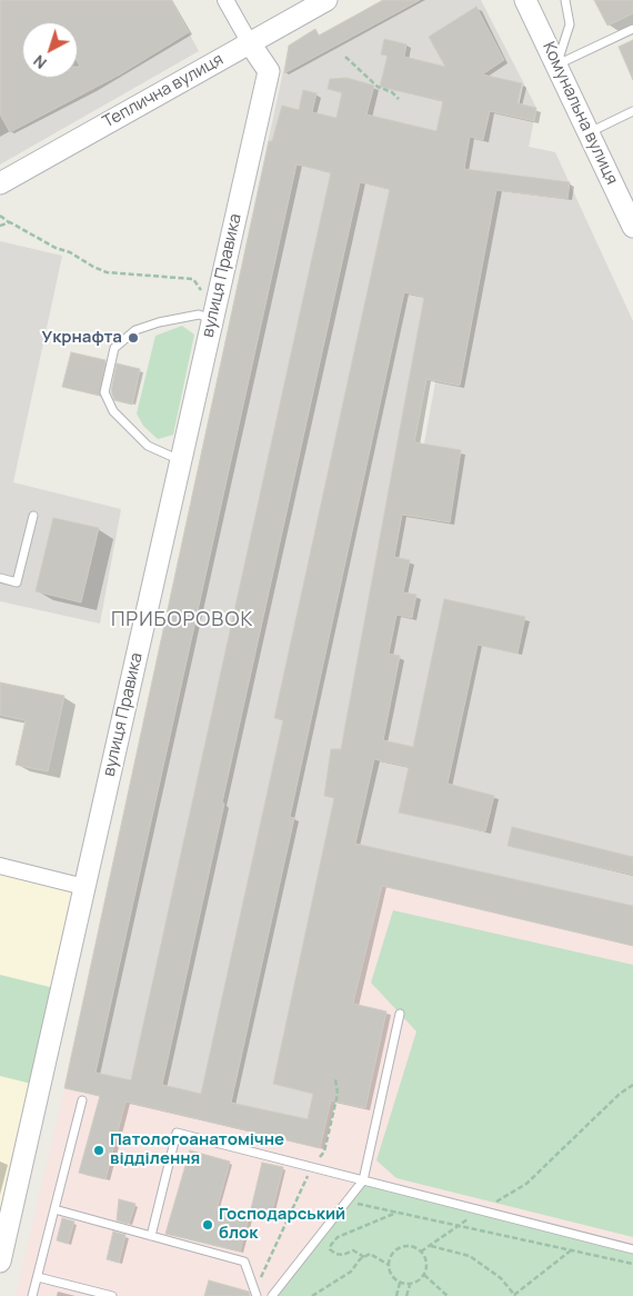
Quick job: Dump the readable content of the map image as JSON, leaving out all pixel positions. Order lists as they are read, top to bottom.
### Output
{
  "streets": {
    "street": ["Теплична вулиця", "Комунальна вулиця", "вулиця Правика"]
  },
  "crossings": [
    ["Теплична вулиця", "вулиця Правика"]
  ],
  "districts": ["ПРИБОРОВОК"],
  "places": ["Укрнафта", "Патологоанатомічне відділення", "Господарський блок"],
  "north": "bottom left"
}
